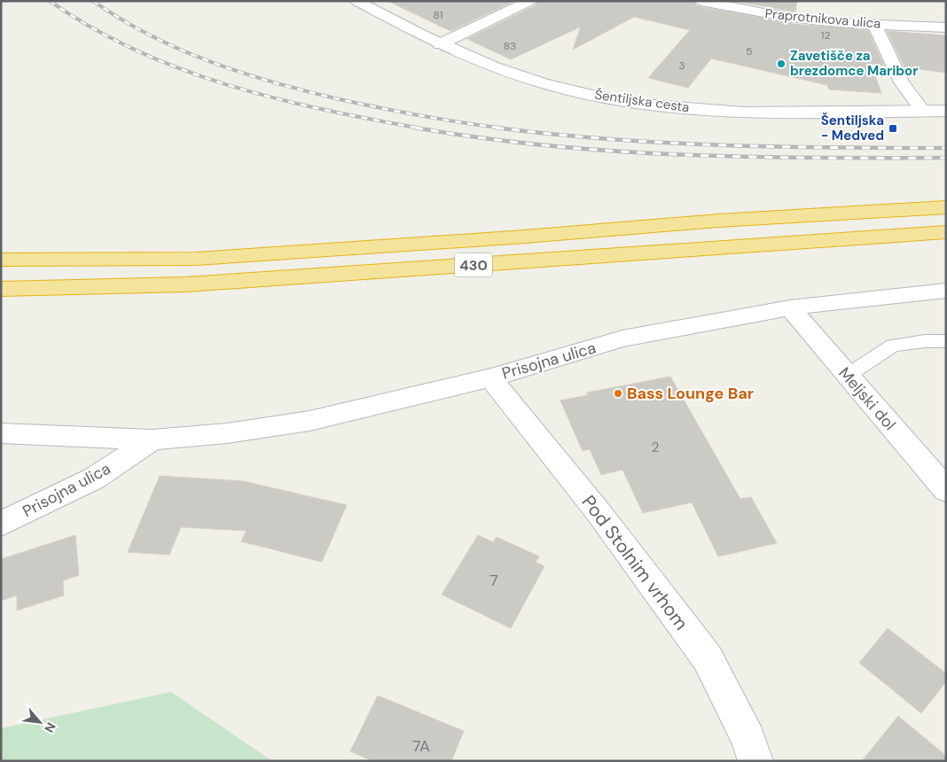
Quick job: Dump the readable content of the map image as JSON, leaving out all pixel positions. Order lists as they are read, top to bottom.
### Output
{
  "streets": {
    "highway": ["430"],
    "street": [
      "Praprotnikova ulica",
      "Šentiljska cesta",
      "Prisojna ulica",
      "Meljski dol",
      "Pod Stolnim vrhom"
    ]
  },
  "crossings": [
    ["Prisojna ulica", "Meljski dol"],
    ["Prisojna ulica", "Pod Stolnim vrhom"]
  ],
  "places": {
    "other": ["Zavetišče za brezdomce Maribor", "Bass Lounge Bar"],
    "transit": ["Šentiljska - Medved"]
  },
  "house_numbers": [
    "81",
    "12",
    "83",
    "5",
    "3",
    "2",
    "7",
    "7A"
  ],
  "north": "bottom right"
}
